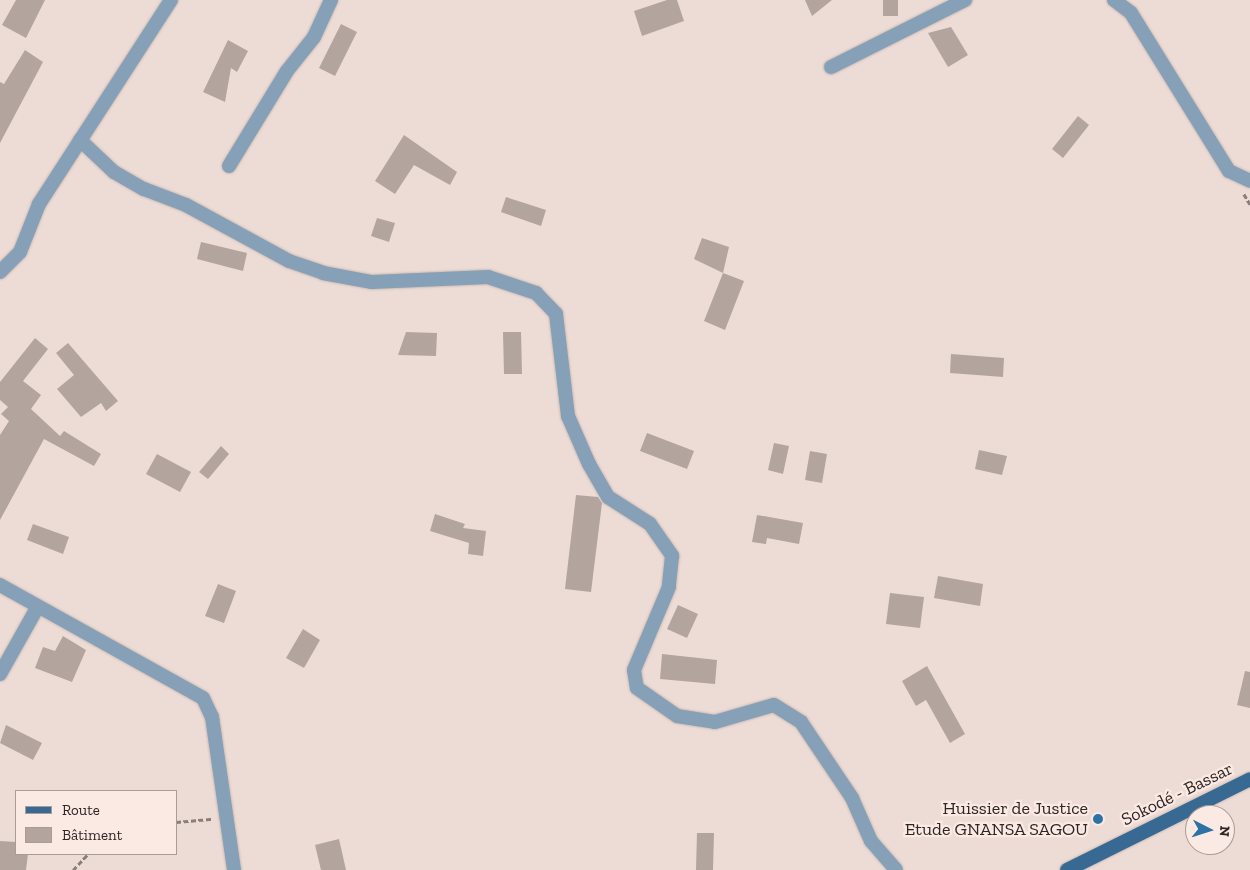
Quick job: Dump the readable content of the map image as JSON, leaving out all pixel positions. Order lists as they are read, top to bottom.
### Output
{
  "streets": {
    "main road": ["Sokodé - Bassar"]
  },
  "places": ["Huissier de Justice Etude GNANSA SAGOU"],
  "legend": ["Route", "Bâtiment"],
  "north": "right"
}
